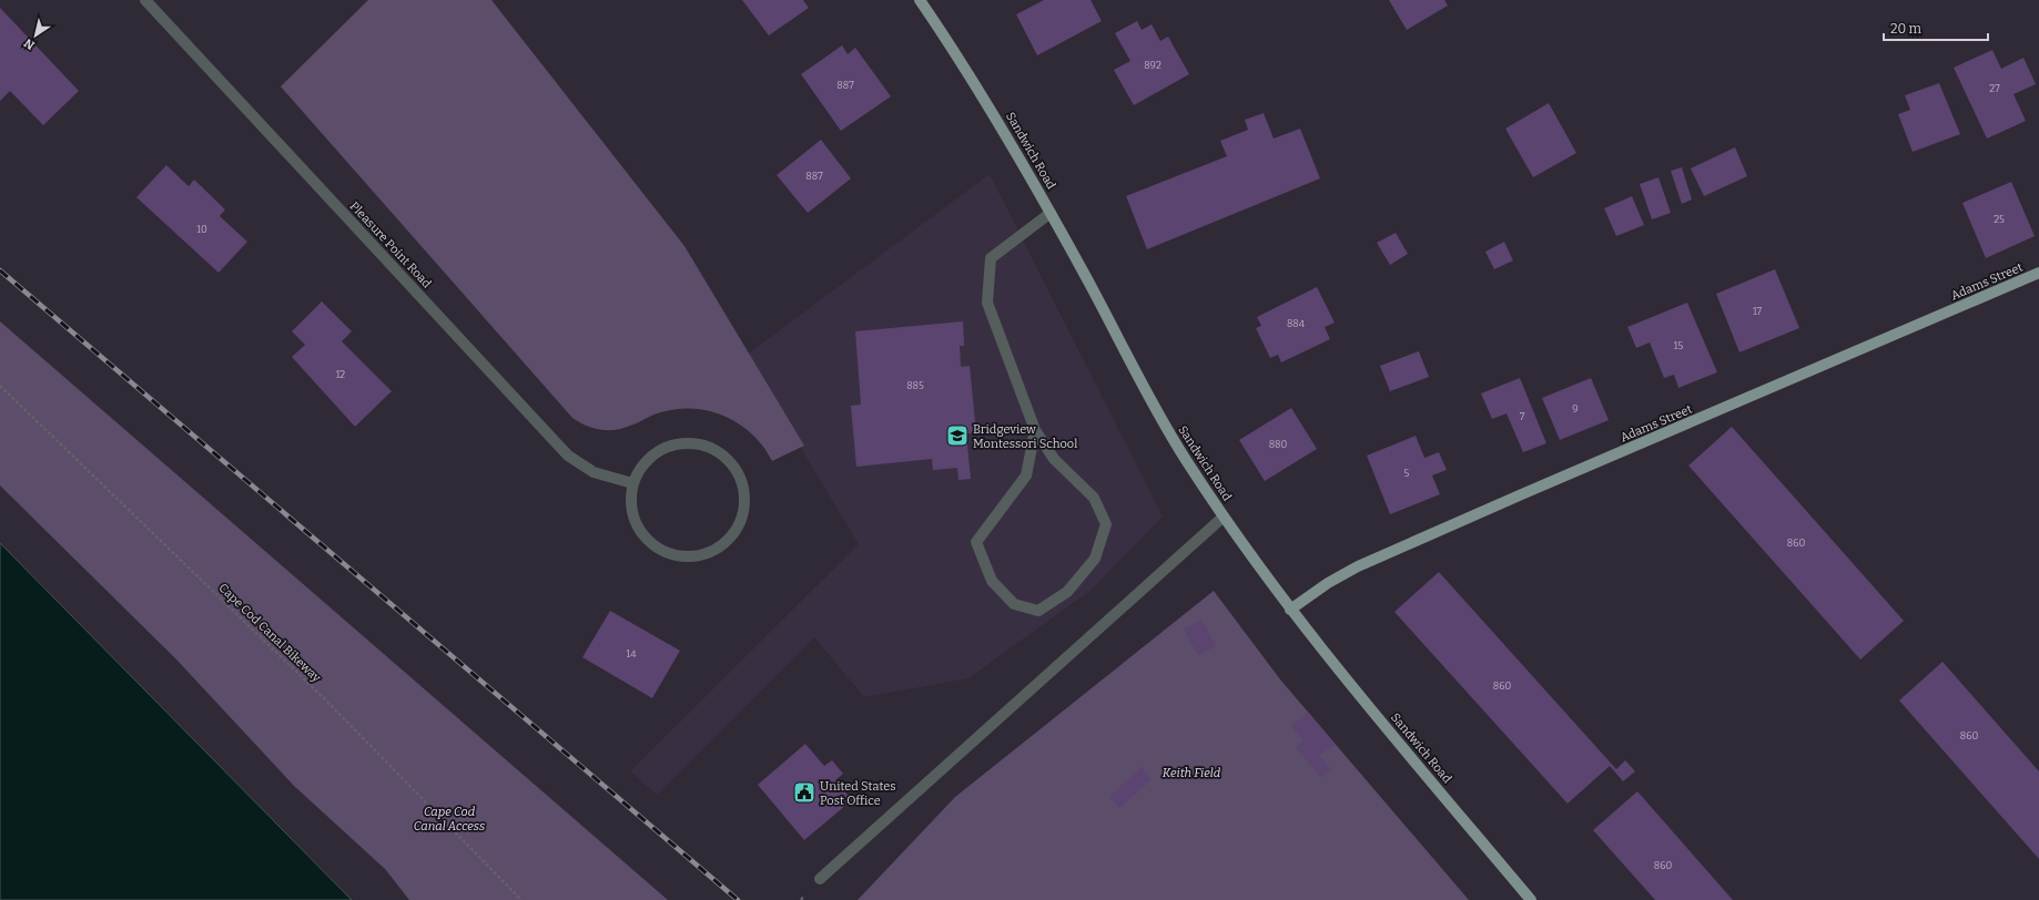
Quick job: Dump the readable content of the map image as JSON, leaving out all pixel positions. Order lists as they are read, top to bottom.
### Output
{
  "streets": {
    "main road": ["Sandwich Road", "Adams Street"],
    "street": ["Pleasure Point Road"],
    "path": ["Cape Cod Canal Bikeway"]
  },
  "crossings": [
    ["Sandwich Road", "Adams Street"]
  ],
  "parks": ["Keith Field", "Cape Cod Canal Access"],
  "places": {
    "school or university": ["Bridgeview Montessori School"],
    "public building": ["United States Post Office"]
  },
  "house_numbers": [
    "892",
    "887",
    "27",
    "887",
    "25",
    "10",
    "17",
    "884",
    "15",
    "12",
    "885",
    "9",
    "7",
    "880",
    "5",
    "860",
    "14",
    "860",
    "860",
    "860"
  ],
  "scale_bar": "20 m",
  "north": "bottom left"
}
